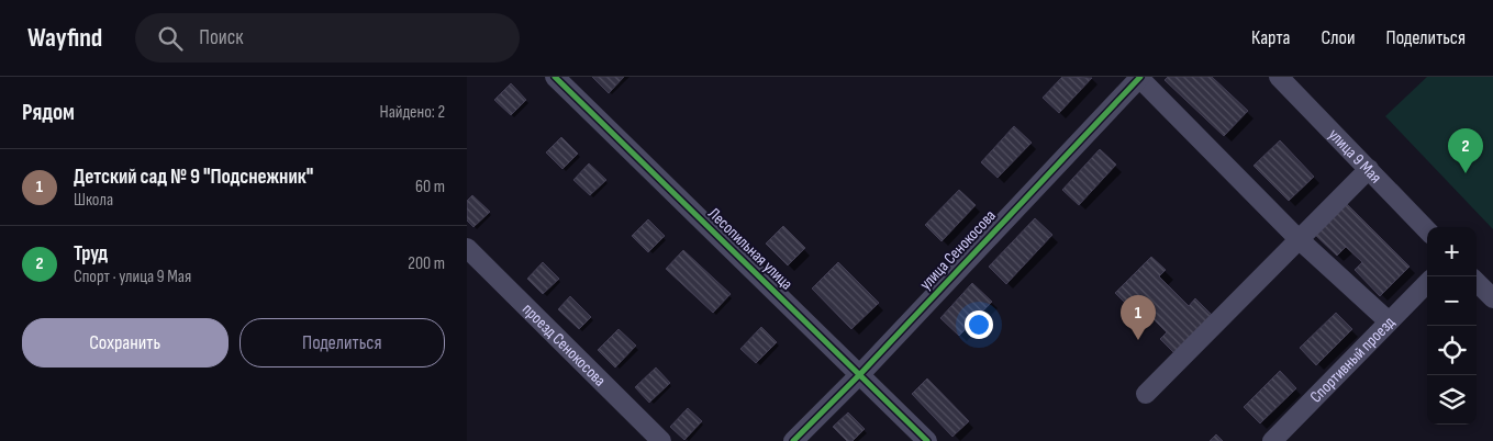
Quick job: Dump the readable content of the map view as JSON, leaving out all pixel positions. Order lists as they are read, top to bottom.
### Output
{
  "streets": {
    "street": [
      "улица 9 Мая",
      "Лесопильная улица",
      "улица Сенокосова",
      "проезд Сенокосова",
      "Спортивный проезд"
    ]
  },
  "crossings": [
    ["Лесопильная улица", "улица Сенокосова"]
  ],
  "page": {
    "header": "Wayfind",
    "search": "Поиск",
    "nav": ["Карта", "Слои", "Поделиться"],
    "heading": ["Рядом", "Найдено: 2"],
    "pins": ["2", "1"],
    "list": [
      {
        "mark": "1",
        "name": "Детский сад № 9 \"Подснежник\"",
        "note": "Школа",
        "value": "60 m"
      },
      {
        "mark": "2",
        "name": "Труд",
        "note": "Спорт · улица 9 Мая",
        "value": "200 m"
      }
    ],
    "map_buttons": ["+", "−"],
    "buttons": ["Сохранить", "Поделиться"]
  }
}
